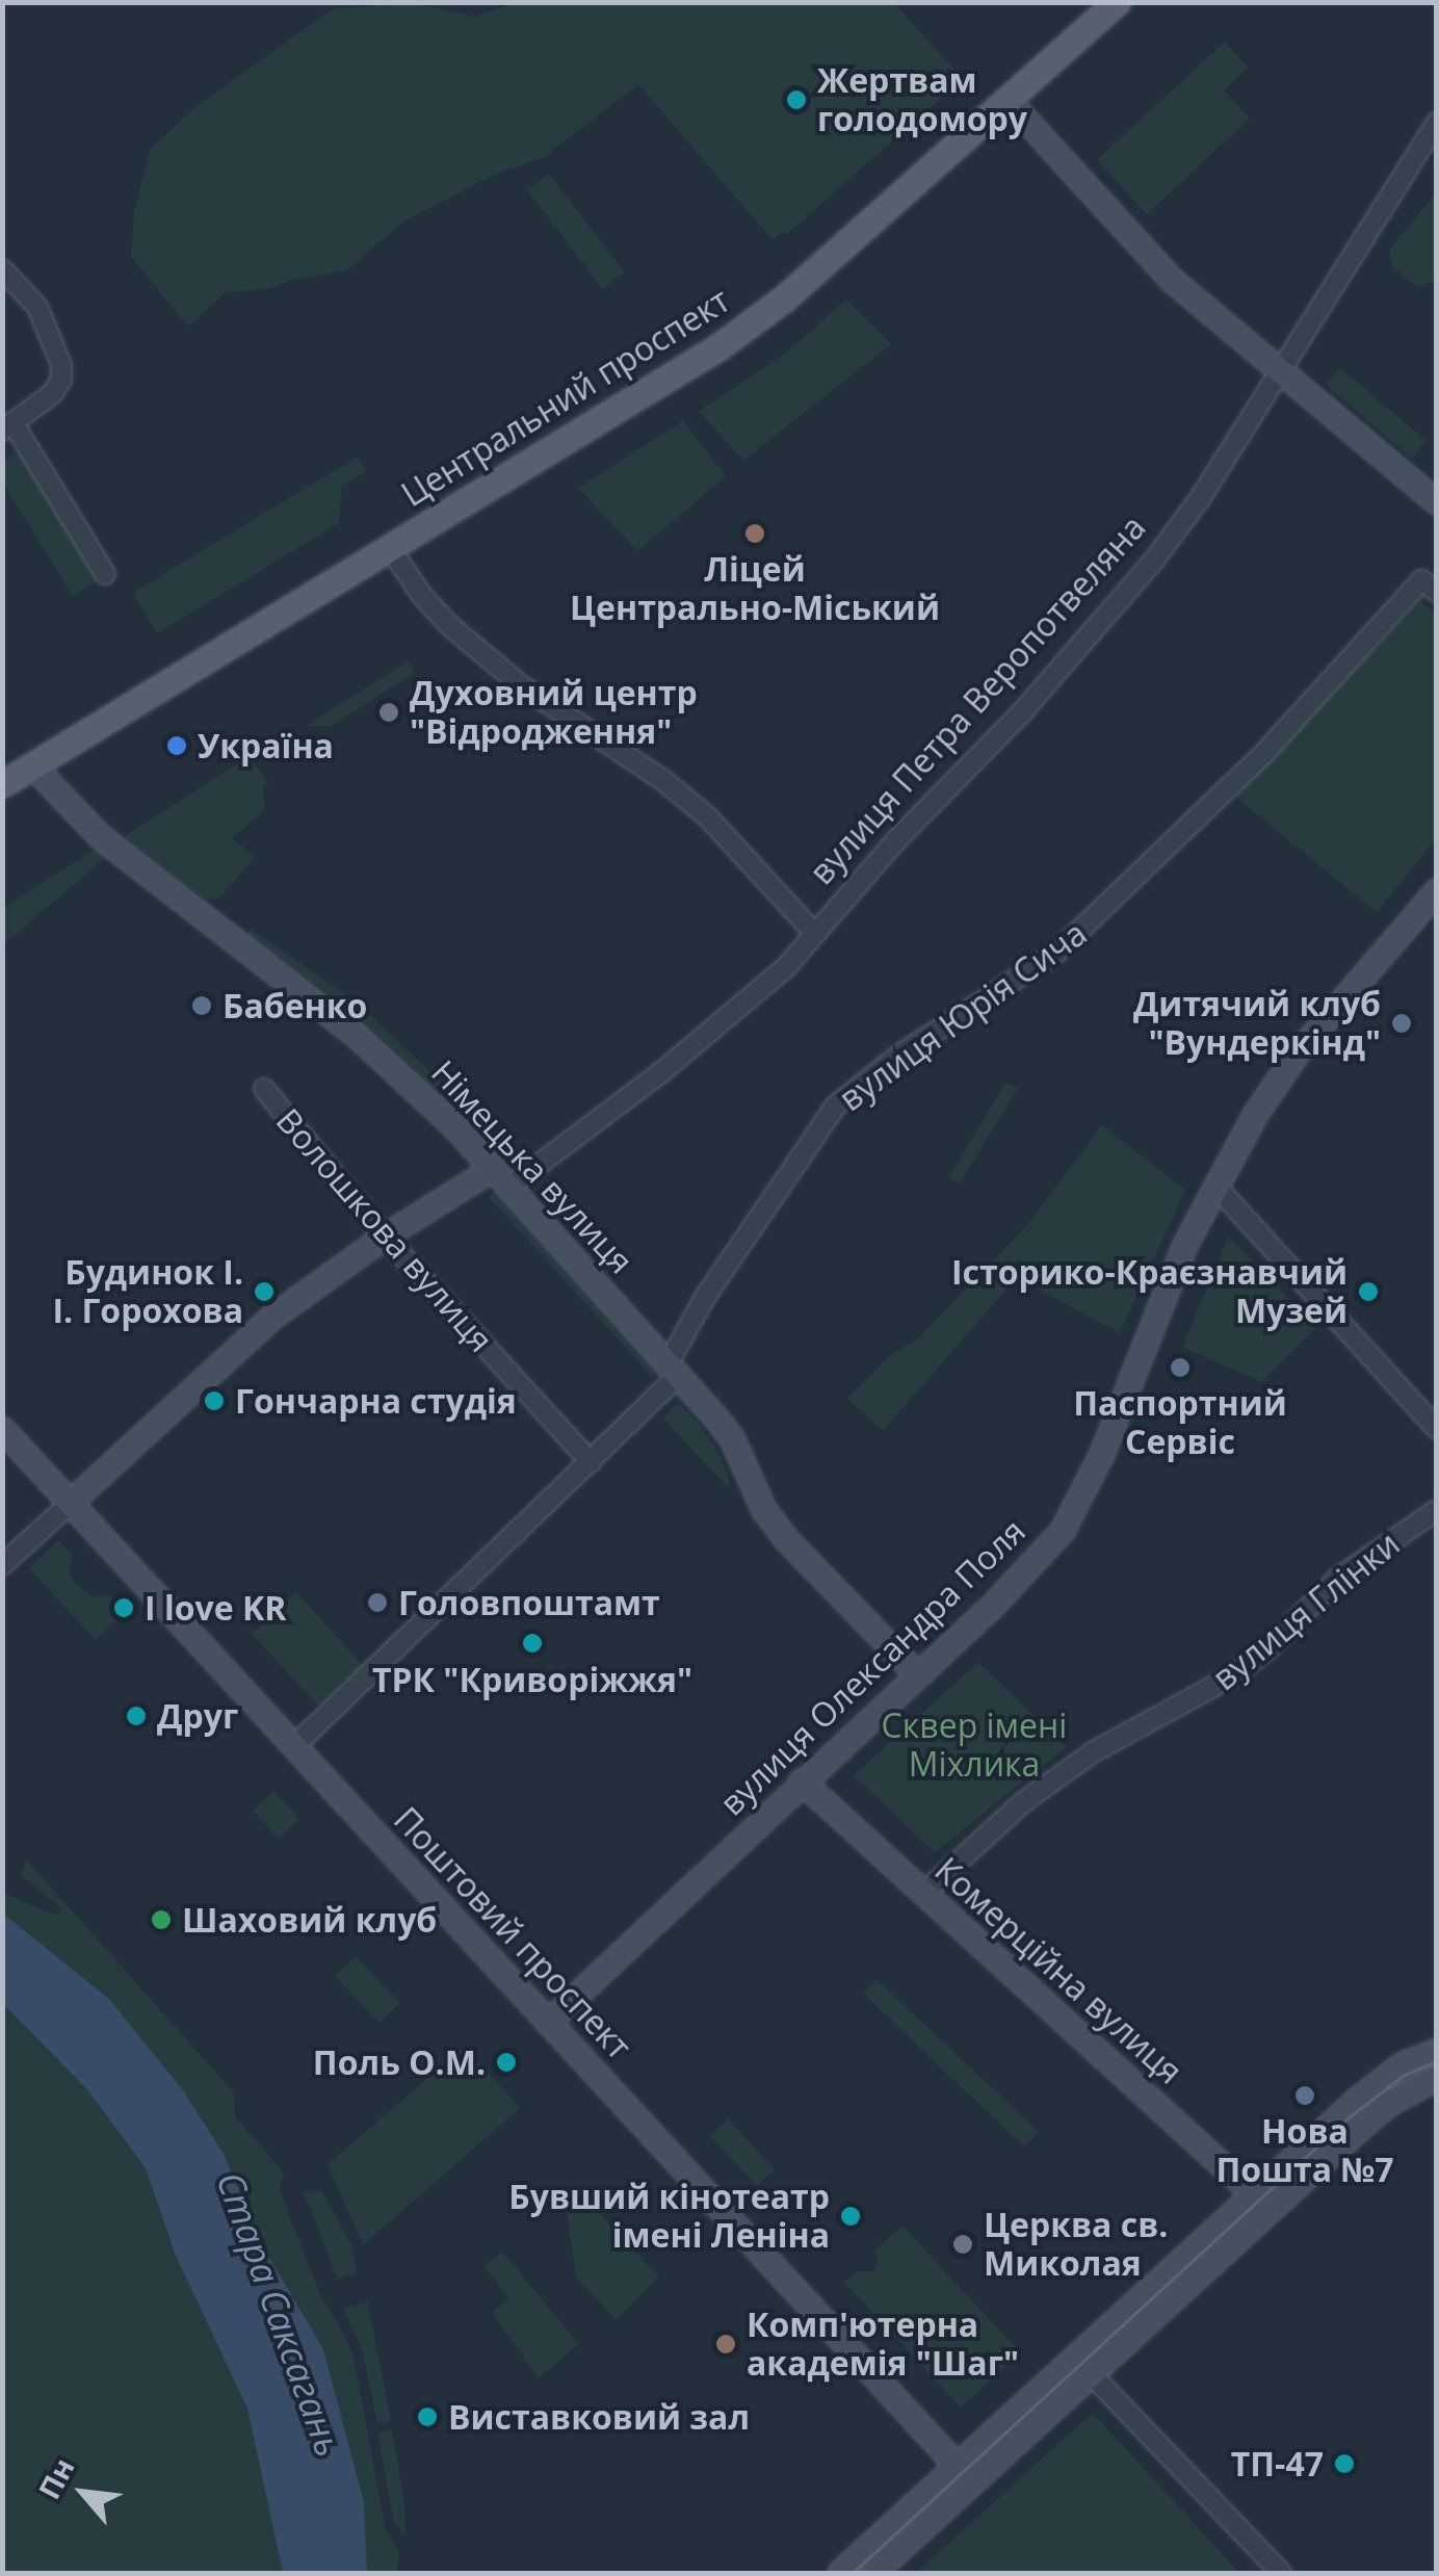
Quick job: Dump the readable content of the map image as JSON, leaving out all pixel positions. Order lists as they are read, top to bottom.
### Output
{
  "streets": {
    "main road": ["Центральний проспект"],
    "street": [
      "вулиця Петра Веропотвеляна",
      "вулиця Юрія Сича",
      "Німецька вулиця",
      "Волошкова вулиця",
      "вулиця Глінки",
      "вулиця Олександра Поля",
      "Поштовий проспект",
      "Комерційна вулиця"
    ]
  },
  "crossings": [
    ["Центральний проспект", "Німецька вулиця"],
    ["вулиця Петра Веропотвеляна", "Німецька вулиця"],
    ["вулиця Петра Веропотвеляна", "Волошкова вулиця"],
    ["вулиця Петра Веропотвеляна", "Поштовий проспект"],
    ["вулиця Юрія Сича", "Німецька вулиця"],
    ["вулиця Юрія Сича", "Волошкова вулиця"],
    ["вулиця Юрія Сича", "Поштовий проспект"],
    ["Німецька вулиця", "вулиця Олександра Поля"],
    ["вулиця Глінки", "Комерційна вулиця"],
    ["вулиця Олександра Поля", "Поштовий проспект"],
    ["вулиця Олександра Поля", "Комерційна вулиця"]
  ],
  "water": ["Стара Саксагань"],
  "parks": ["Сквер імені Міхлика"],
  "places": [
    "Жертвам голодомору",
    "Ліцей Центрально-Міський",
    "Духовний центр \"Відродження\"",
    "Україна",
    "Бабенко",
    "Дитячий клуб \"Вундеркінд\"",
    "Будинок І. І. Горохова",
    "Історико-Краєзнавчий Музей",
    "Паспортний Сервіс",
    "Гончарна студія",
    "Головпоштамт",
    "I love KR",
    "ТРК \"Криворіжжя\"",
    "Друг",
    "Шаховий клуб",
    "Поль О.М.",
    "Нова Пошта №7",
    "Бувший кінотеатр імені Леніна",
    "Церква св. Миколая",
    "Комп'ютерна академія \"Шаг\"",
    "Виставковий зал",
    "ТП-47"
  ],
  "north": "top left"
}
